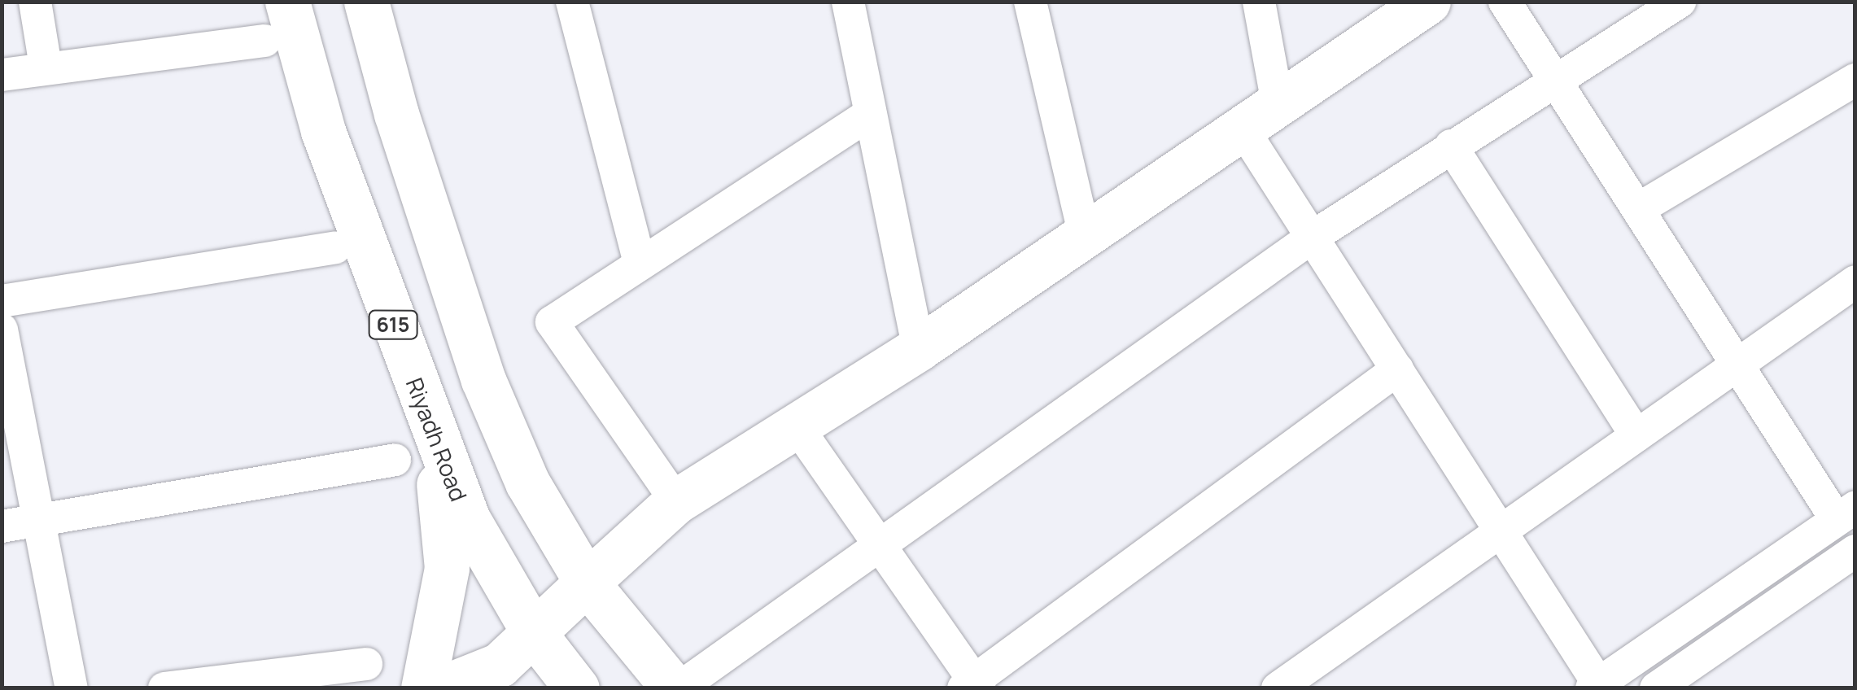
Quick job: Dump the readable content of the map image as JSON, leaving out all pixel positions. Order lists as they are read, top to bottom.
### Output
{
  "streets": {
    "main road": ["615", "Riyadh Road"]
  }
}
